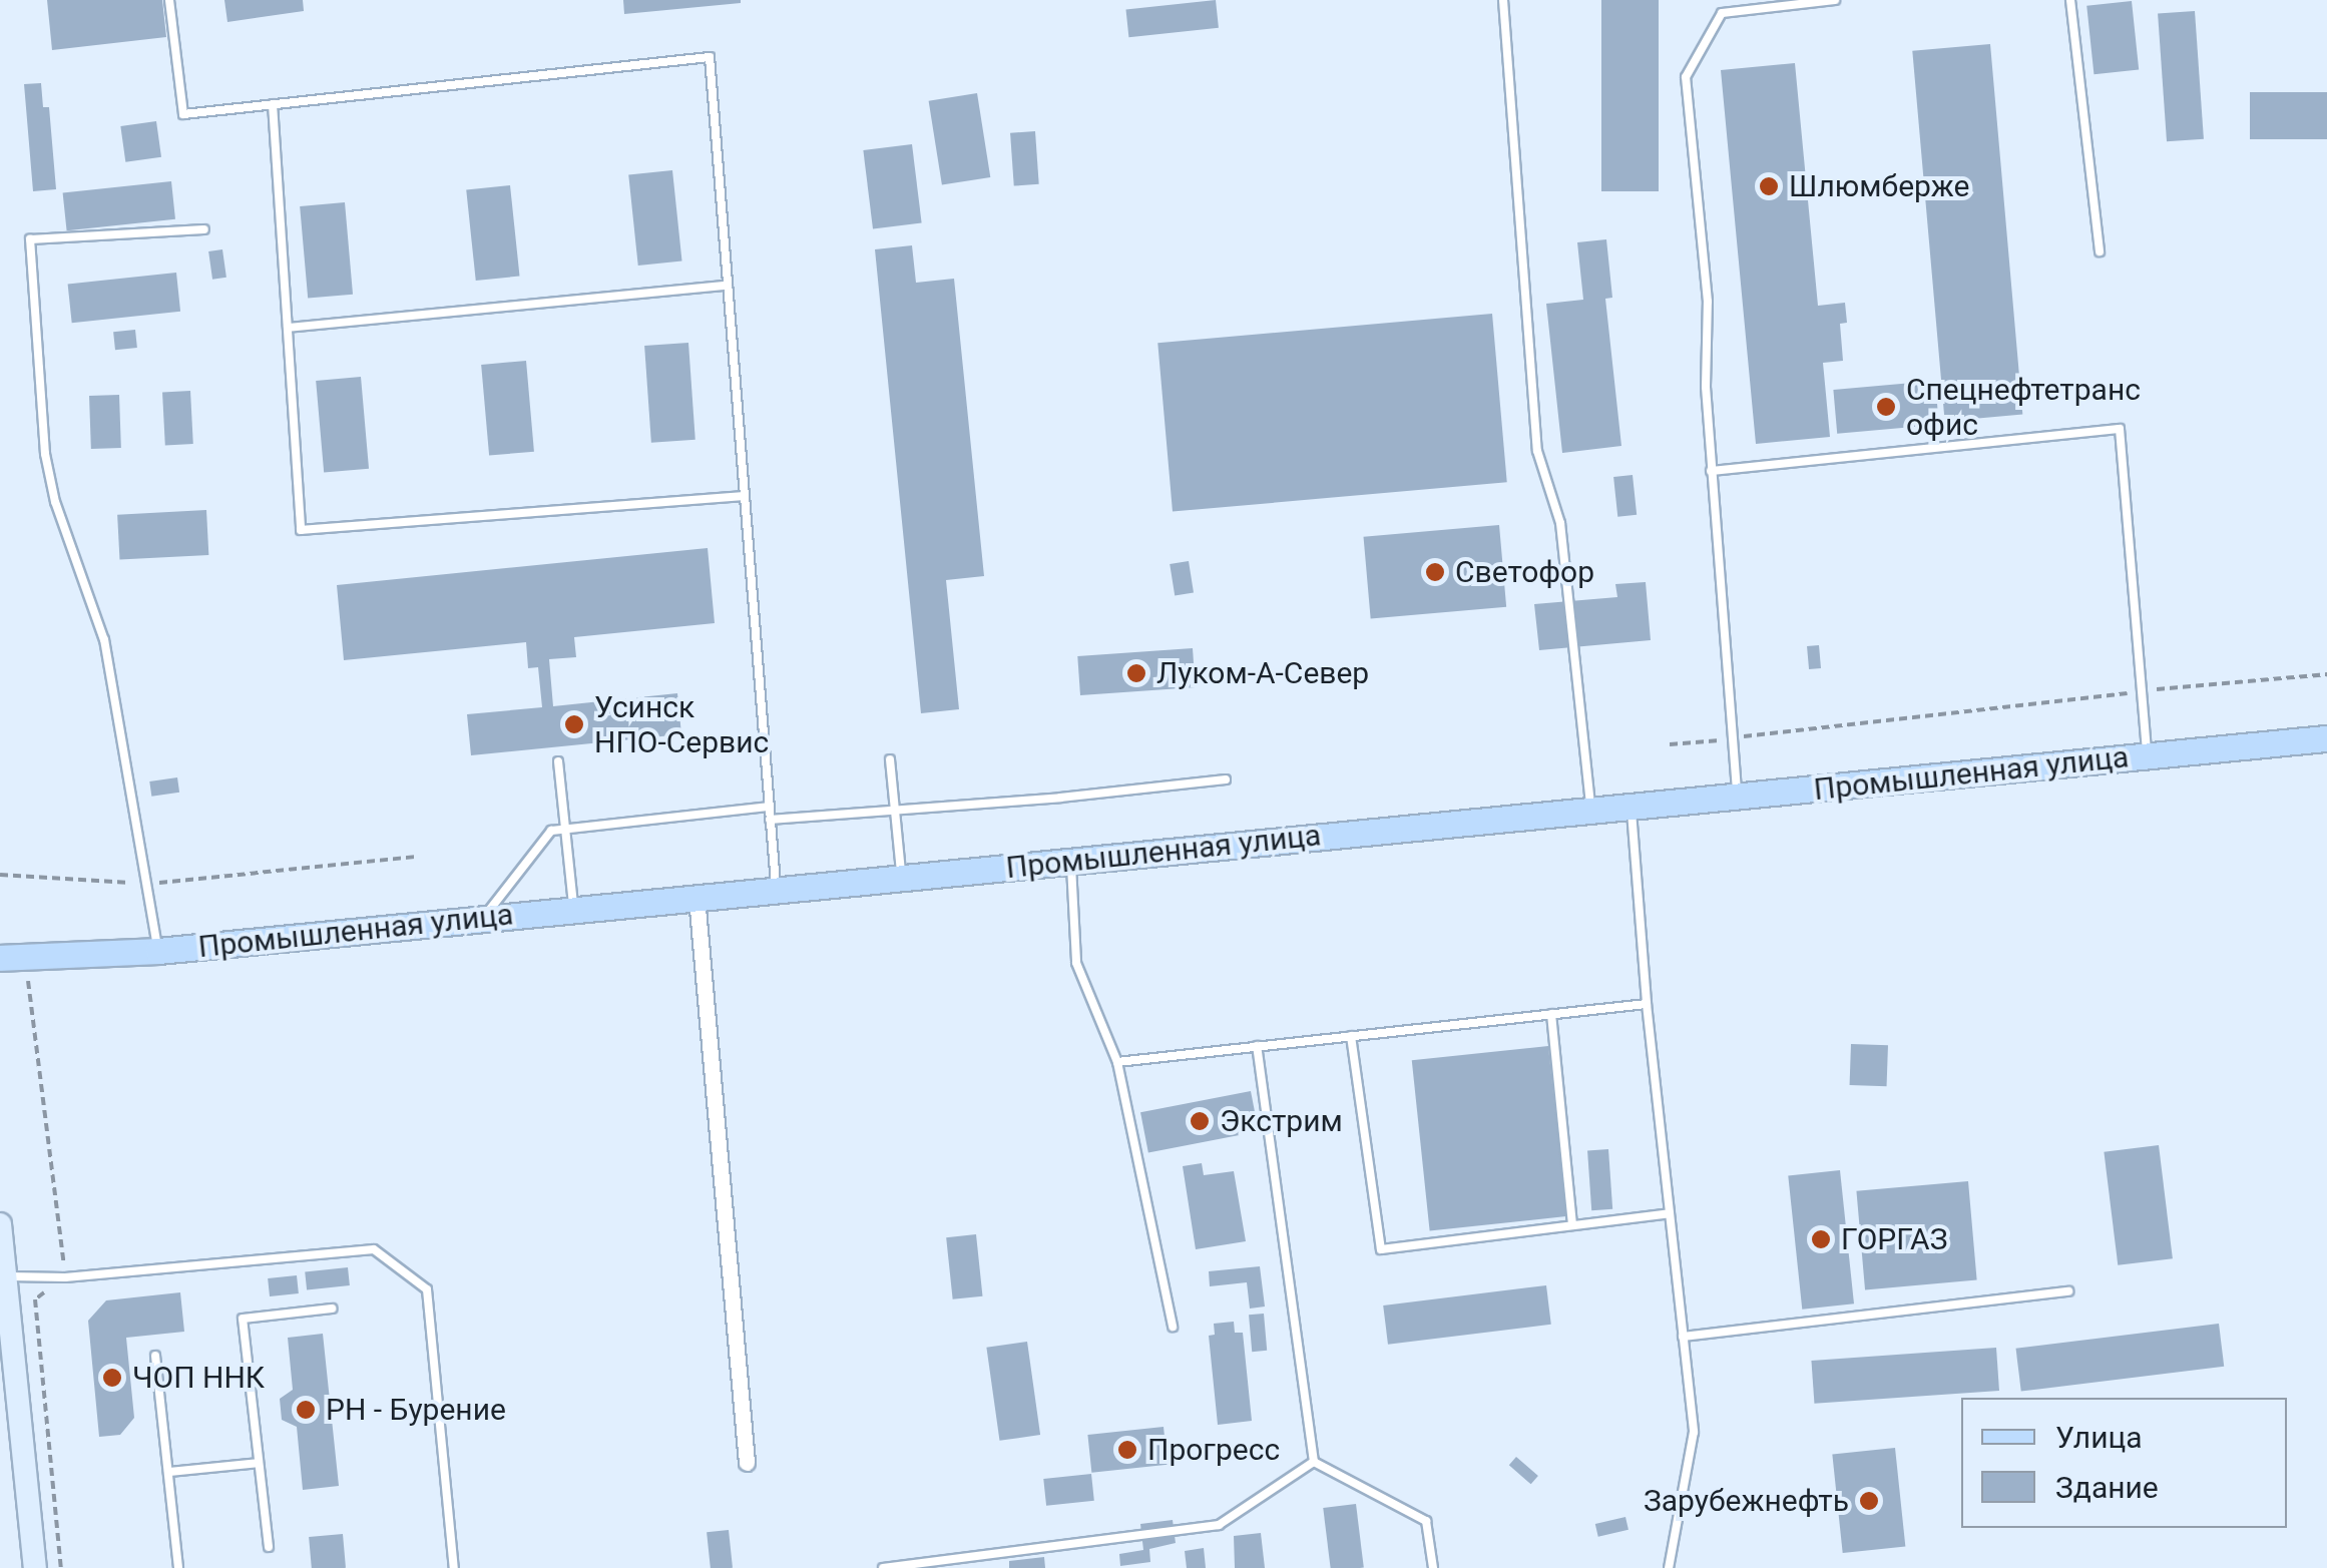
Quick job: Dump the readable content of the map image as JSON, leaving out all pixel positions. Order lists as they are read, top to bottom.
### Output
{
  "streets": {
    "main road": ["Промышленная улица"]
  },
  "places": [
    "Шлюмберже",
    "Спецнефтетранс офис",
    "Светофор",
    "Луком-А-Север",
    "Усинск НПО-Сервис",
    "Экстрим",
    "ГОРГАЗ",
    "ЧОП ННК",
    "РН - Бурение",
    "Прогресс",
    "Зарубежнефть"
  ],
  "legend": ["Улица", "Здание"]
}
